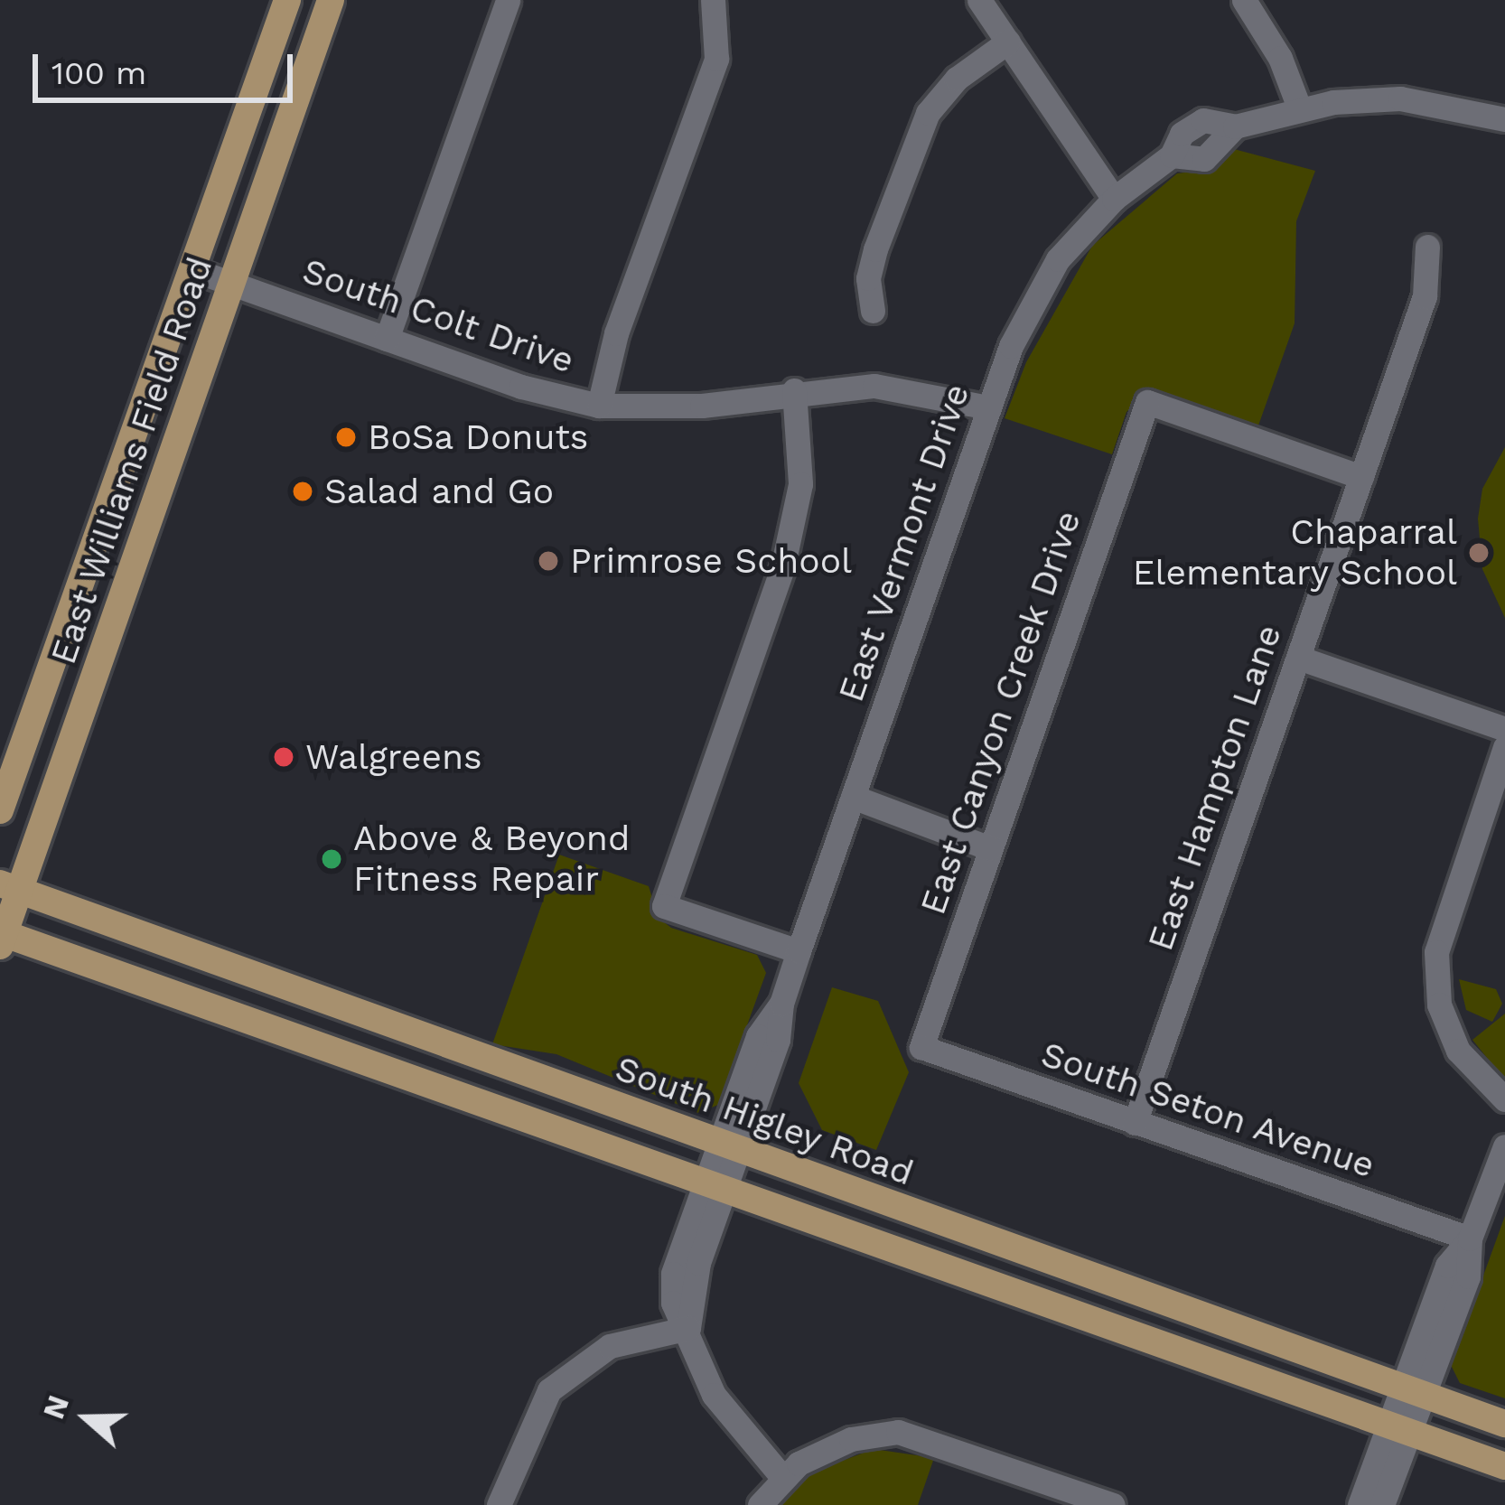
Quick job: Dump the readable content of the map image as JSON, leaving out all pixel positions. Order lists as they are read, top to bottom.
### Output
{
  "streets": {
    "main road": ["East Williams Field Road", "South Higley Road"],
    "street": [
      "South Colt Drive",
      "East Vermont Drive",
      "East Canyon Creek Drive",
      "East Hampton Lane",
      "South Seton Avenue"
    ]
  },
  "crossings": [
    ["South Colt Drive", "East Williams Field Road"],
    ["South Colt Drive", "East Vermont Drive"],
    ["East Williams Field Road", "South Higley Road"],
    ["East Vermont Drive", "South Higley Road"],
    ["East Canyon Creek Drive", "East Hampton Lane"],
    ["East Canyon Creek Drive", "South Seton Avenue"],
    ["East Hampton Lane", "South Seton Avenue"]
  ],
  "places": [
    "BoSa Donuts",
    "Salad and Go",
    "Chaparral Elementary School",
    "Primrose School",
    "Walgreens",
    "Above & Beyond Fitness Repair"
  ],
  "scale_bar": "100 m",
  "north": "left"
}
